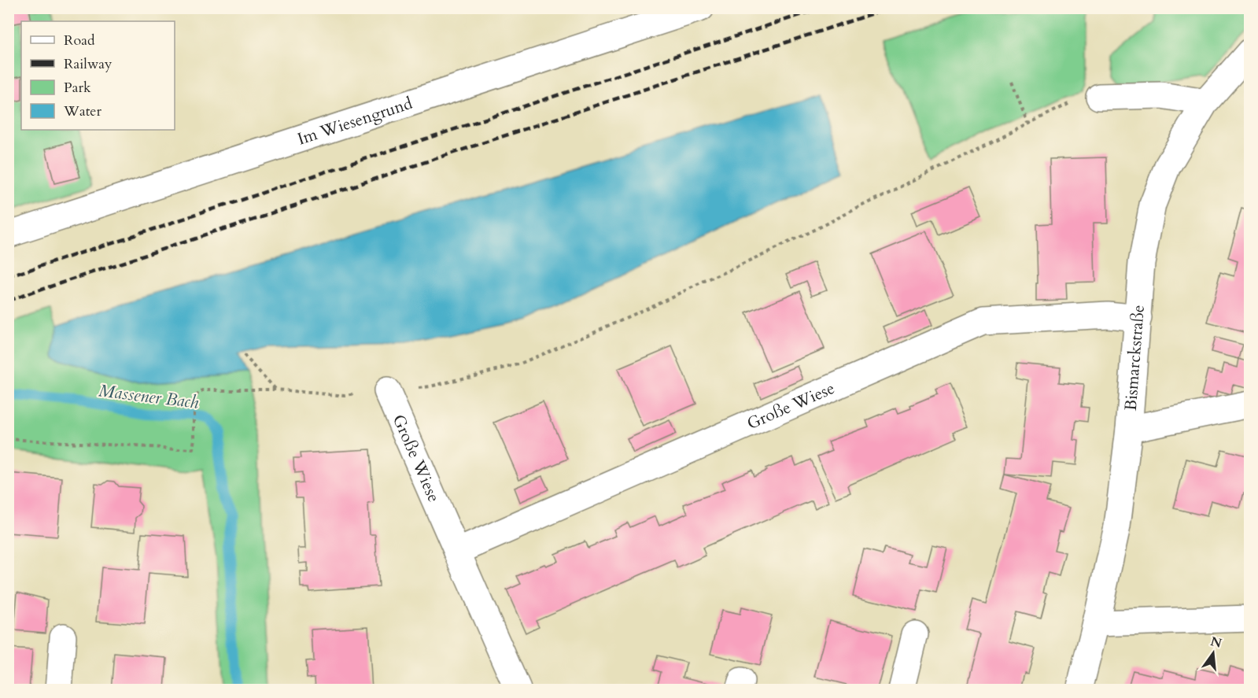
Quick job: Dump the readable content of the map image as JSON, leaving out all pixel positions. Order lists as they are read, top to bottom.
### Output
{
  "streets": {
    "street": ["Im Wiesengrund", "Bismarckstraße", "Große Wiese"]
  },
  "crossings": [
    ["Bismarckstraße", "Große Wiese"]
  ],
  "water": ["Massener Bach"],
  "legend": [
    "Road",
    "Railway",
    "Park",
    "Water"
  ],
  "north": "top"
}
